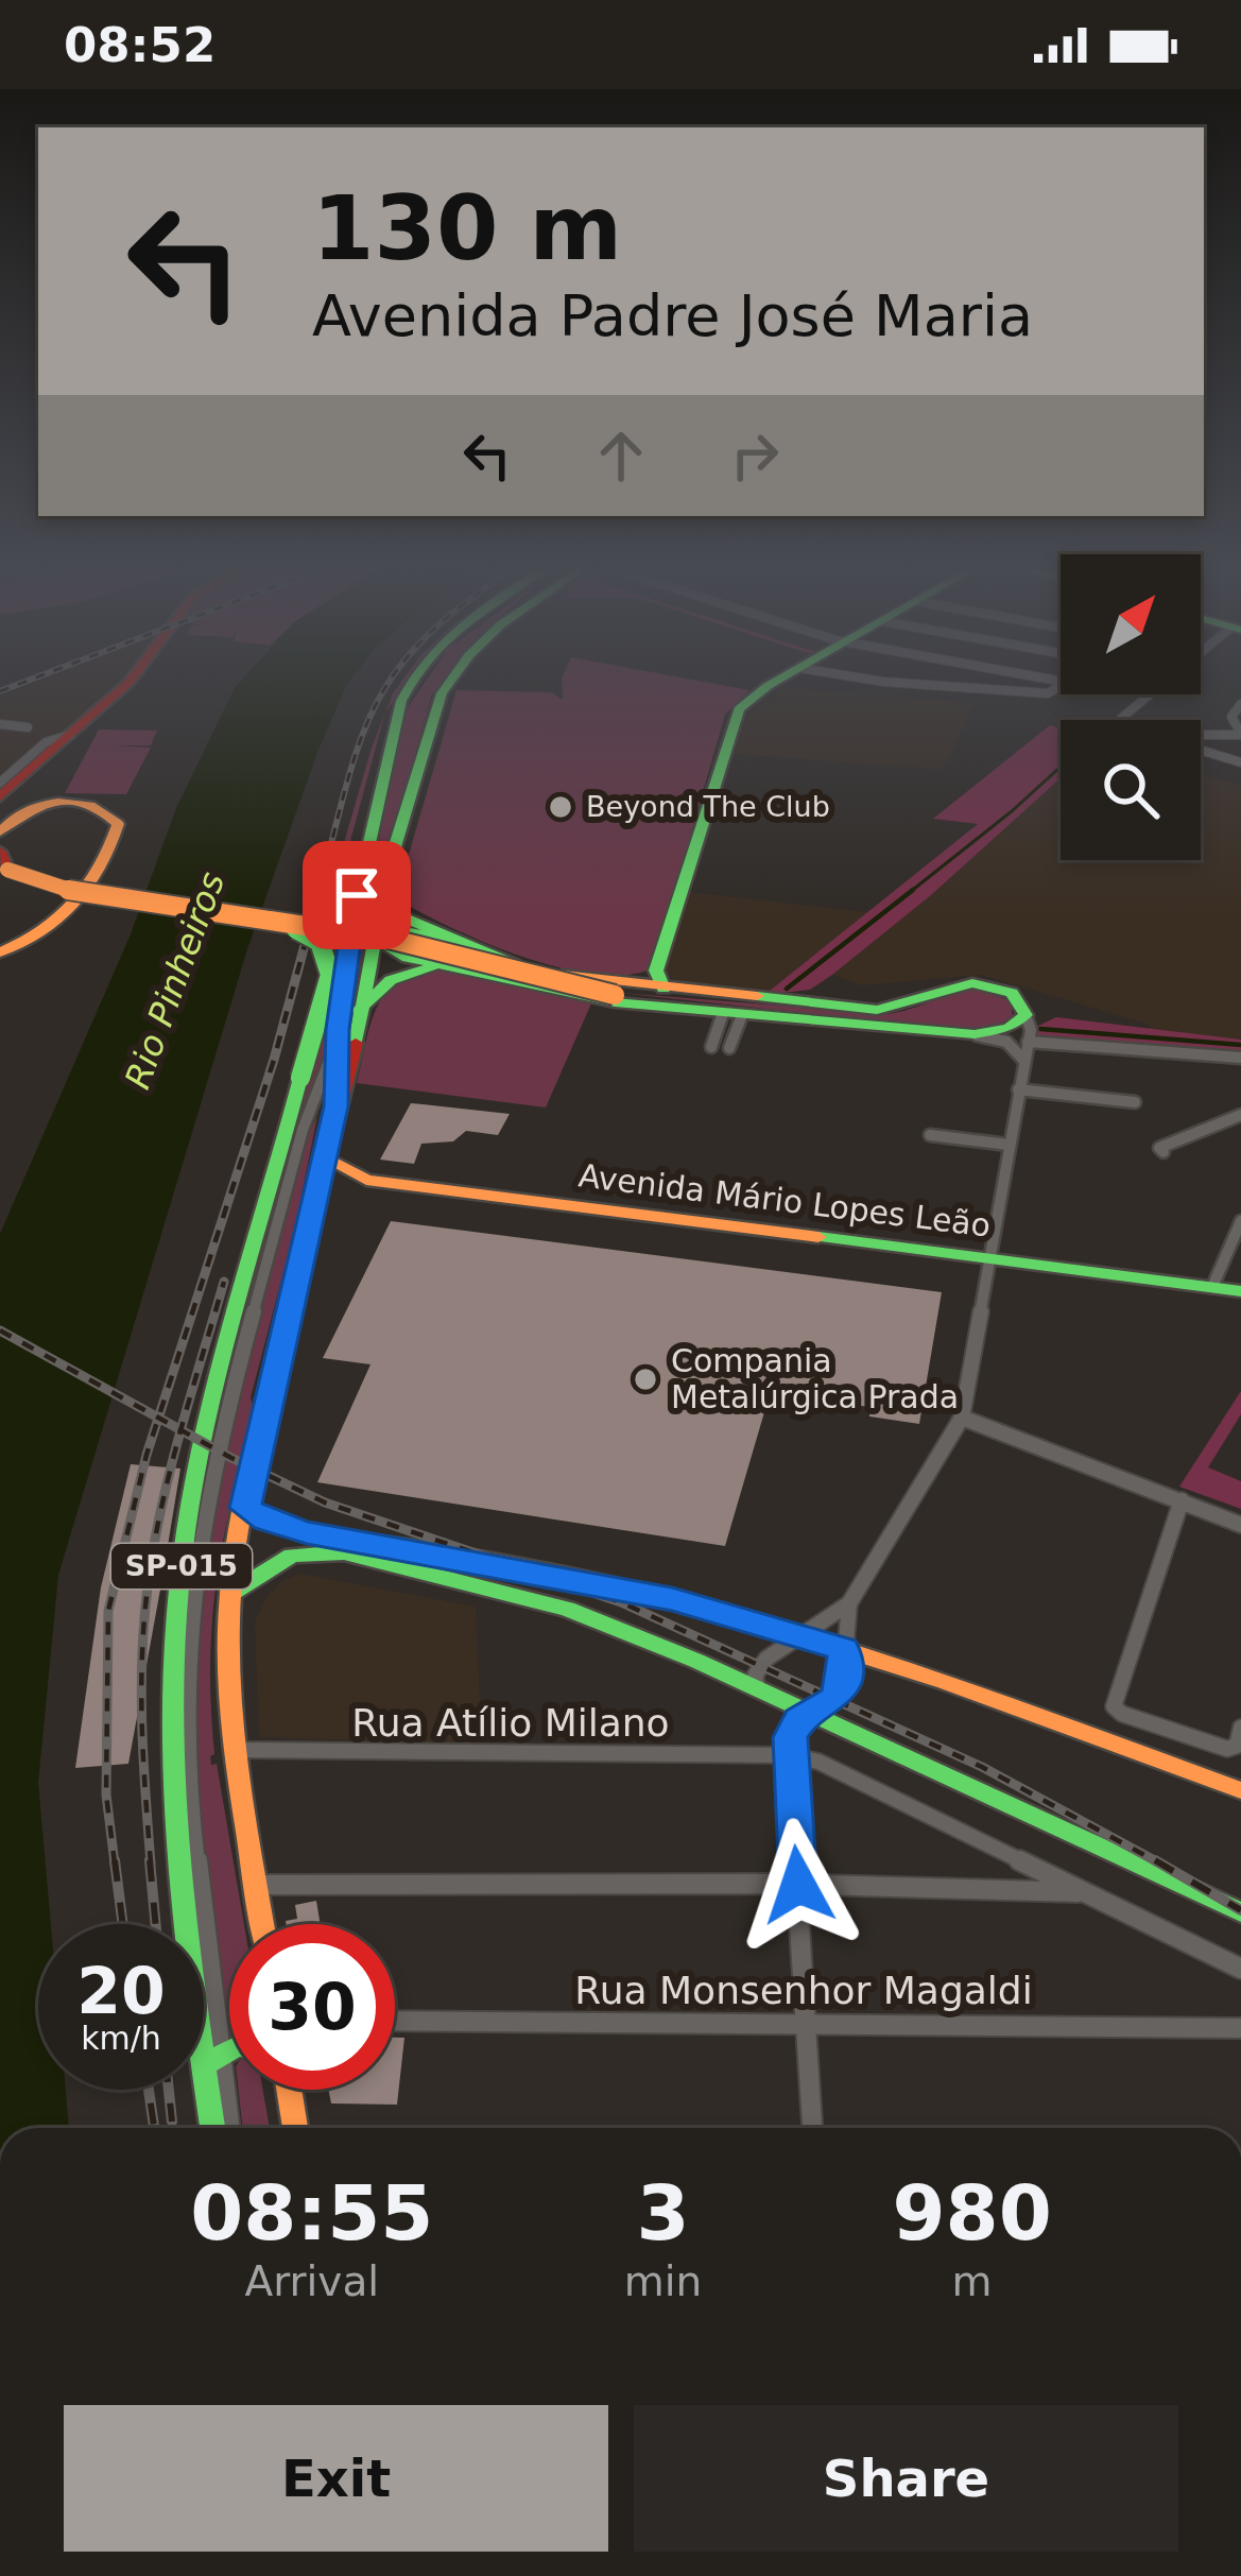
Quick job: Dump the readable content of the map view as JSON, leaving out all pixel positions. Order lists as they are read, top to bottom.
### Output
{
  "streets": {
    "main road": ["Avenida Mário Lopes Leão", "SP-015"],
    "street": ["Rua Atílio Milano", "Rua Monsenhor Magaldi"]
  },
  "crossings": [
    ["Avenida Mário Lopes Leão", "SP-015"],
    ["SP-015", "Rua Atílio Milano"]
  ],
  "water": ["Rio Pinheiros"],
  "places": ["Beyond The Club", "Compania Metalúrgica Prada"],
  "north": "top right",
  "page": {
    "status": "08:52",
    "turn": ["130 m", "Avenida Padre José Maria"],
    "speed": "20 km/h",
    "limit": "30",
    "eta": [
      "08:55",
      "Arrival",
      "3",
      "min",
      "980",
      "m"
    ],
    "buttons": ["Exit", "Share"]
  }
}
